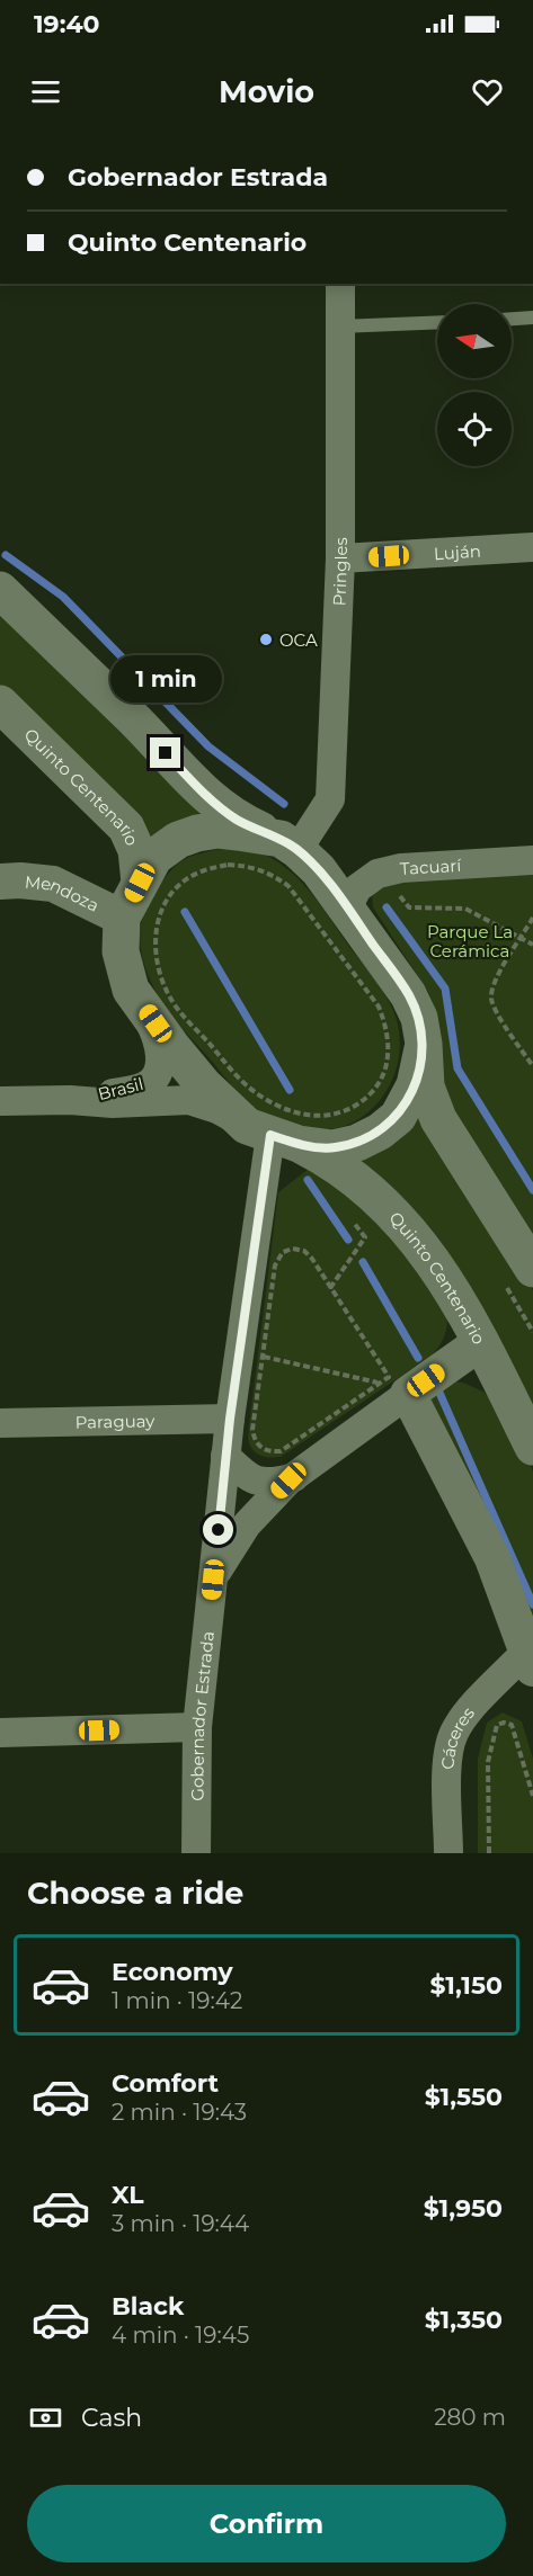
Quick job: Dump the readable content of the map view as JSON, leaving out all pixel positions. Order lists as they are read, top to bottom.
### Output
{
  "streets": {
    "main road": ["Quinto Centenario"],
    "street": [
      "Luján",
      "Pringles",
      "Tacuarí",
      "Mendoza",
      "Brasil",
      "Paraguay",
      "Gobernador Estrada",
      "Cáceres"
    ]
  },
  "crossings": [
    ["Luján", "Pringles"],
    ["Quinto Centenario", "Mendoza"],
    ["Quinto Centenario", "Brasil"],
    ["Quinto Centenario", "Gobernador Estrada"],
    ["Brasil", "Gobernador Estrada"],
    ["Paraguay", "Gobernador Estrada"]
  ],
  "parks": ["Parque La Cerámica"],
  "places": ["OCA"],
  "north": "left",
  "page": {
    "status": "19:40",
    "header": "Movio",
    "banner": ["Gobernador Estrada", "Quinto Centenario"],
    "bubble": "1 min",
    "heading": "Choose a ride",
    "list": [
      {
        "name": "Economy",
        "note": "1 min · 19:42",
        "value": "$1,150"
      },
      {
        "name": "Comfort",
        "note": "2 min · 19:43",
        "value": "$1,550"
      },
      {
        "name": "XL",
        "note": "3 min · 19:44",
        "value": "$1,950"
      },
      {
        "name": "Black",
        "note": "4 min · 19:45",
        "value": "$1,350"
      }
    ],
    "pay": ["Cash", "280 m"],
    "buttons": "Confirm"
  }
}
